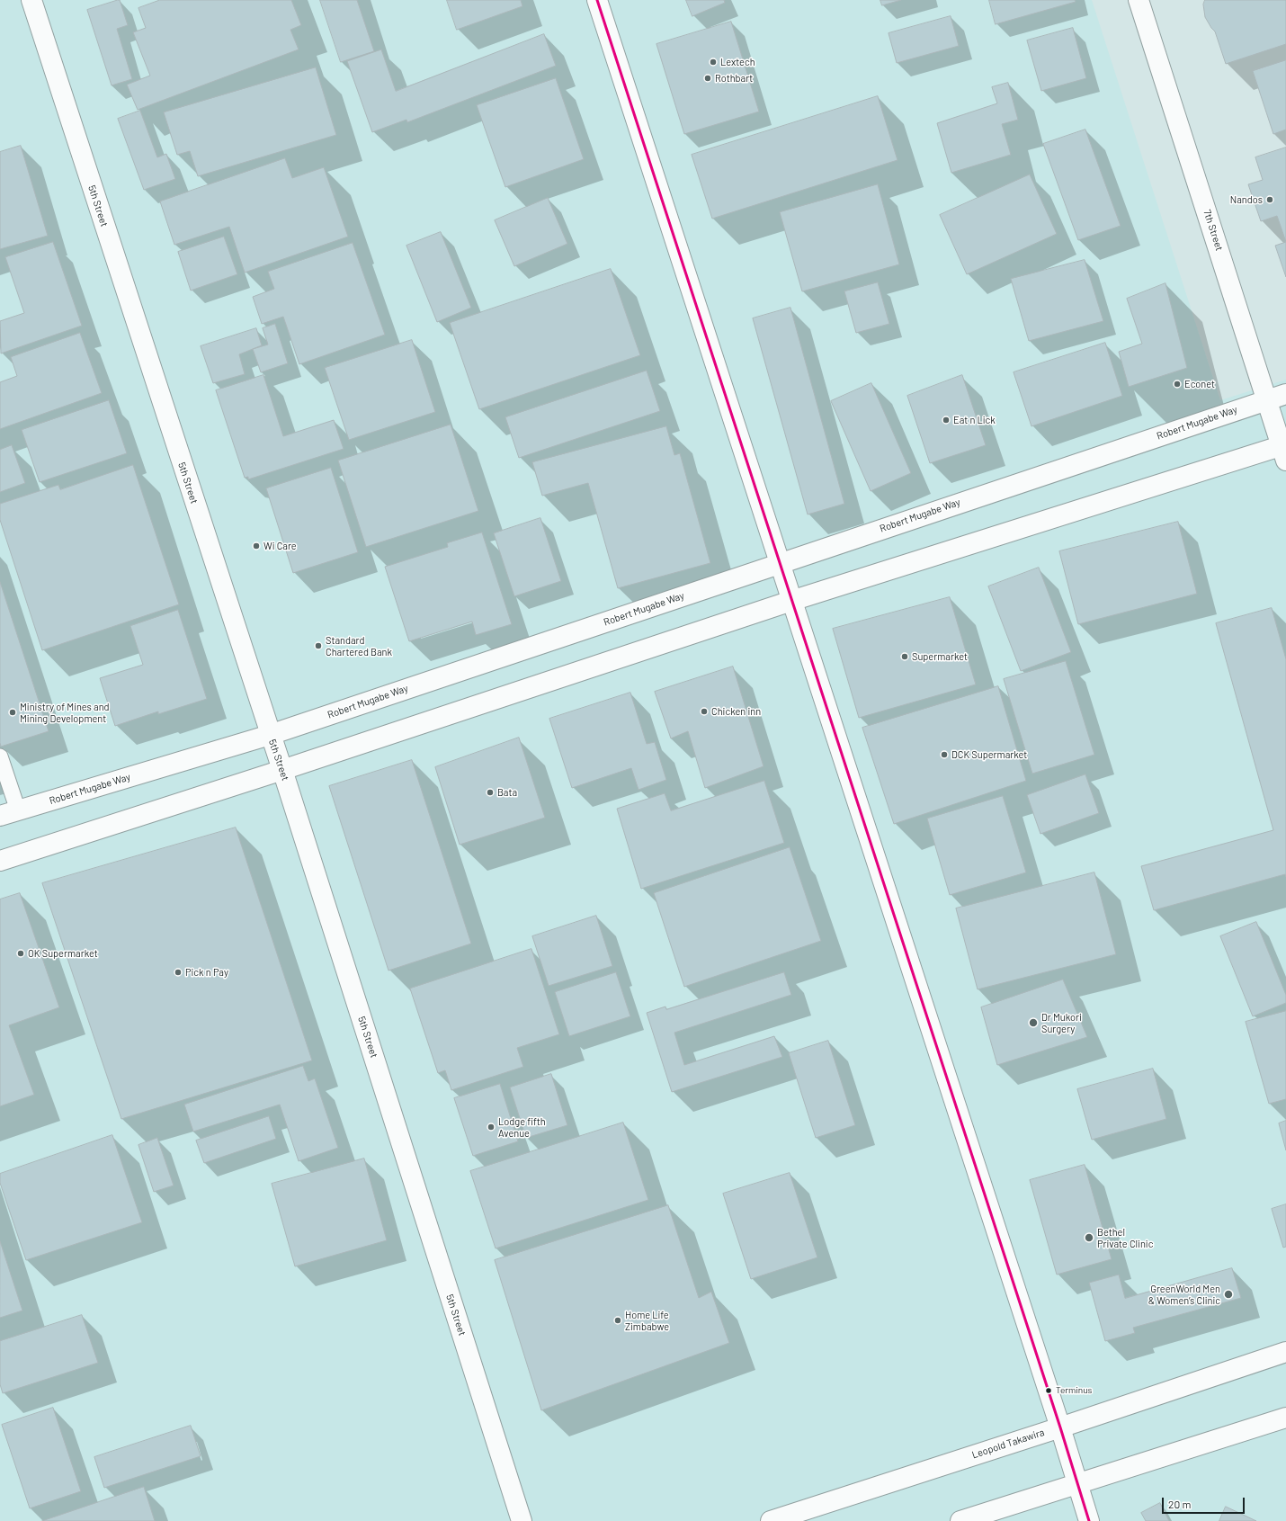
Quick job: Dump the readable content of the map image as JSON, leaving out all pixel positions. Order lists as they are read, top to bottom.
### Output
{
  "streets": {
    "street": [
      "5th Street",
      "7th Street",
      "Robert Mugabe Way",
      "Leopold Takawira"
    ]
  },
  "crossings": [
    ["5th Street", "Robert Mugabe Way"],
    ["7th Street", "Robert Mugabe Way"]
  ],
  "places": [
    "Lextech",
    "Rothbart",
    "Nandos",
    "Econet",
    "Eat n Lick",
    "Wi Care",
    "Standard Chartered Bank",
    "Supermarket",
    "Chicken inn",
    "Ministry of Mines and Mining Development",
    "DCK Supermarket",
    "Bata",
    "OK Supermarket",
    "Pick n Pay",
    "Dr Mukori Surgery",
    "Lodge fifth Avenue",
    "Bethel Private Clinic",
    "GreenWorld Men & Women’s Clinic",
    "Home Life Zimbabwe",
    "Terminus"
  ],
  "scale_bar": "20 m"
}
